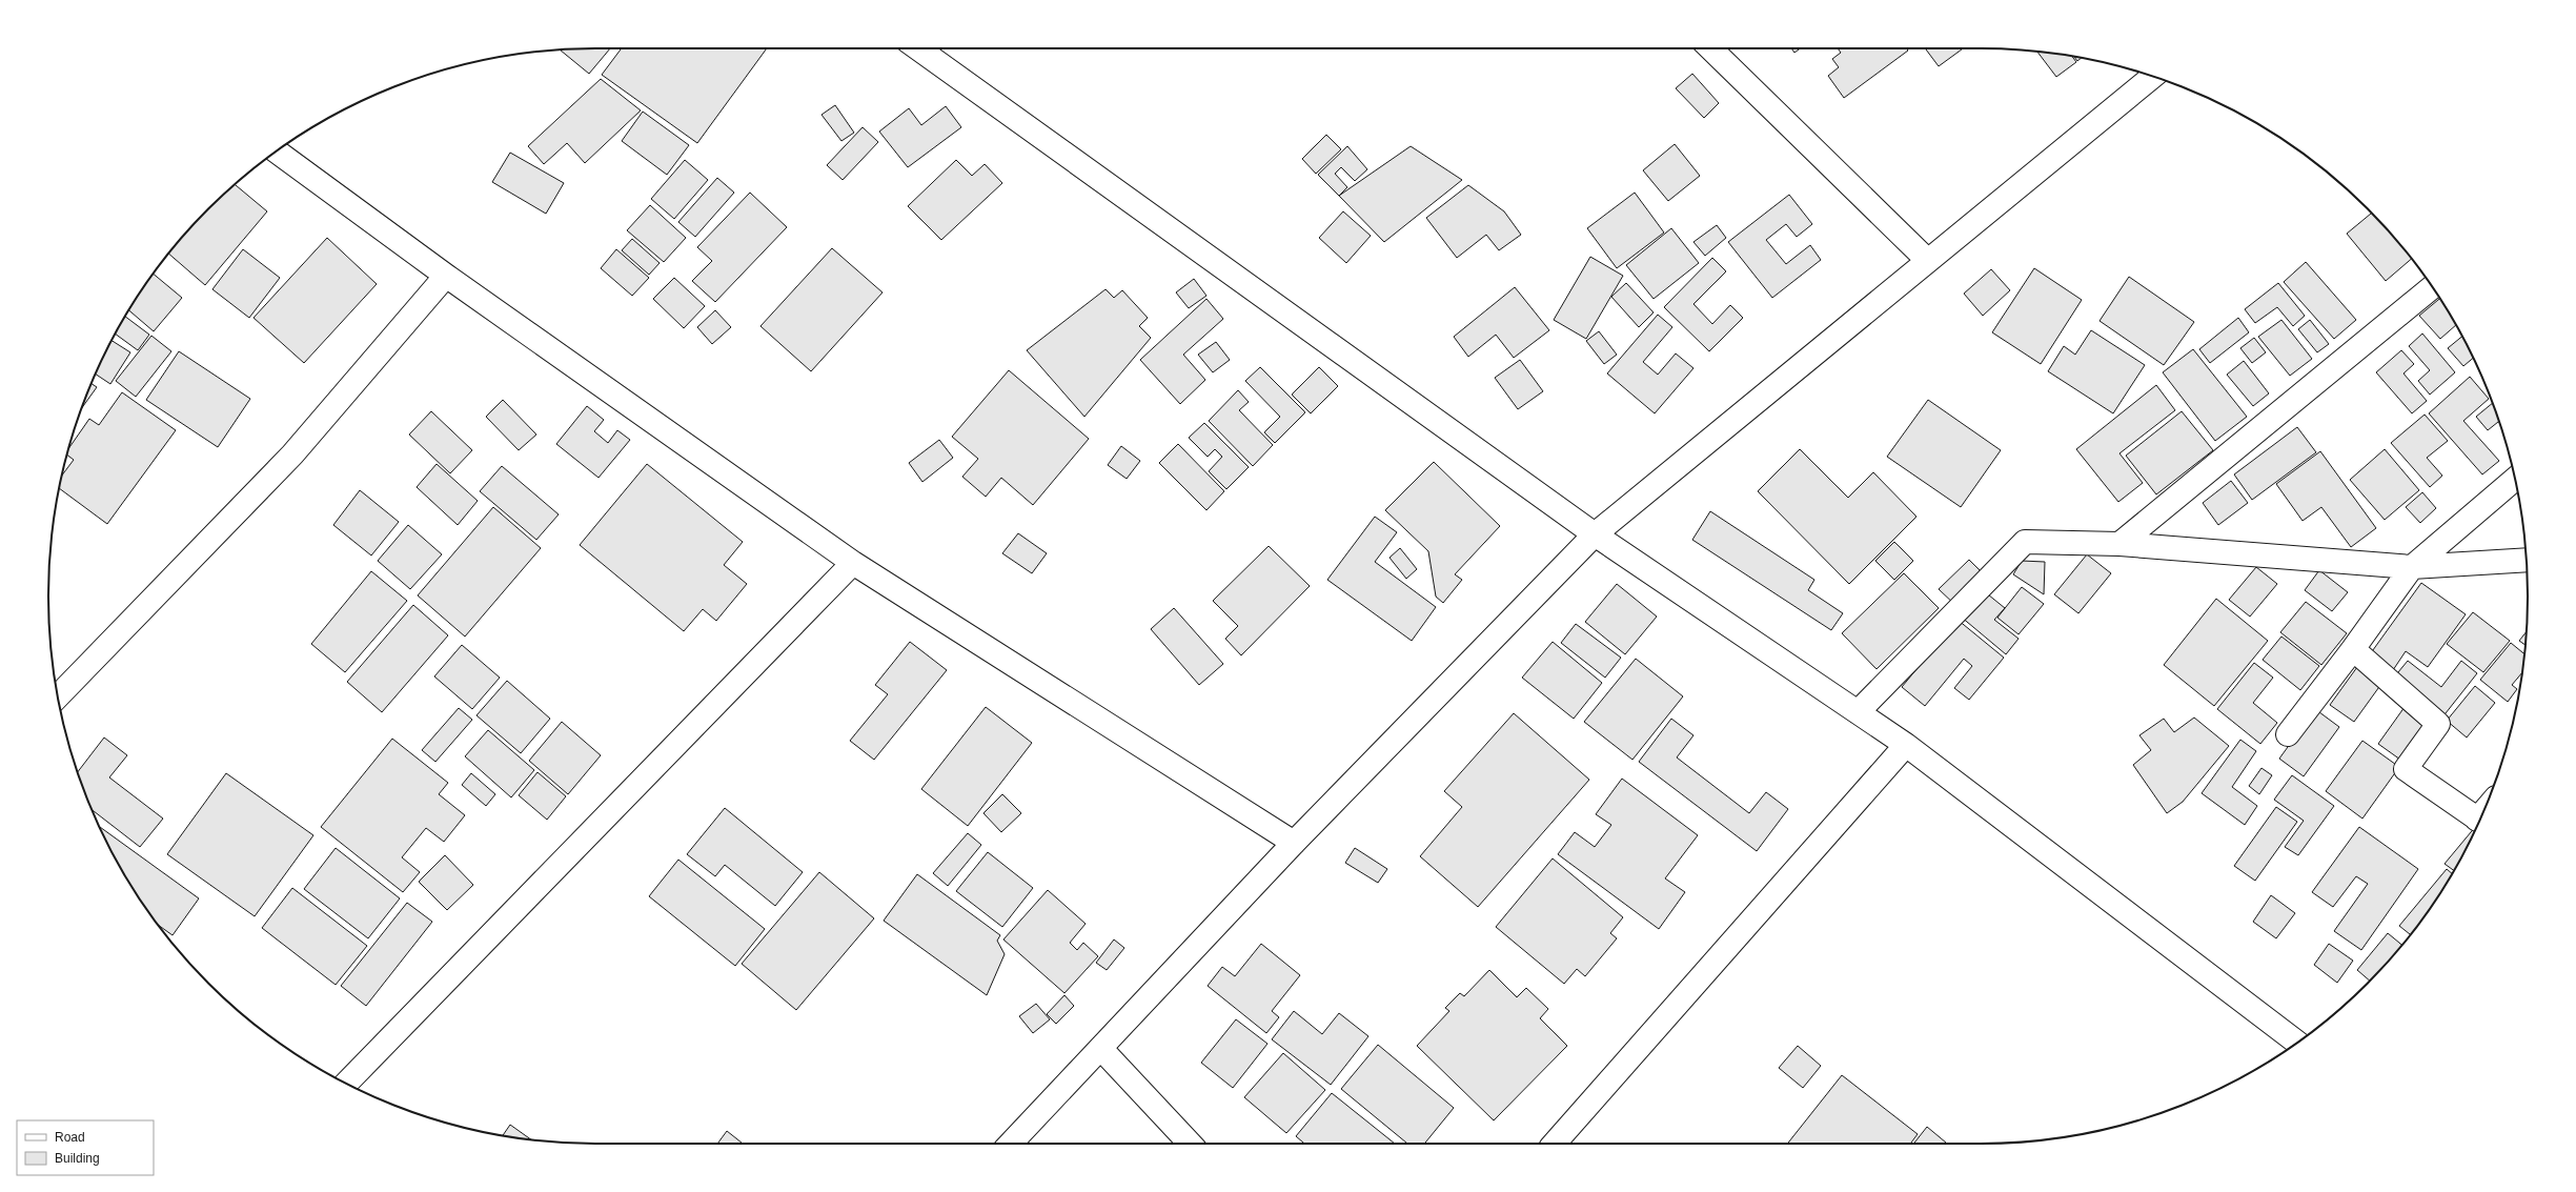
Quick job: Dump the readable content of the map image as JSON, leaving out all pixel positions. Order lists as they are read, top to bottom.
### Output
{
  "legend": ["Road", "Building"]
}
